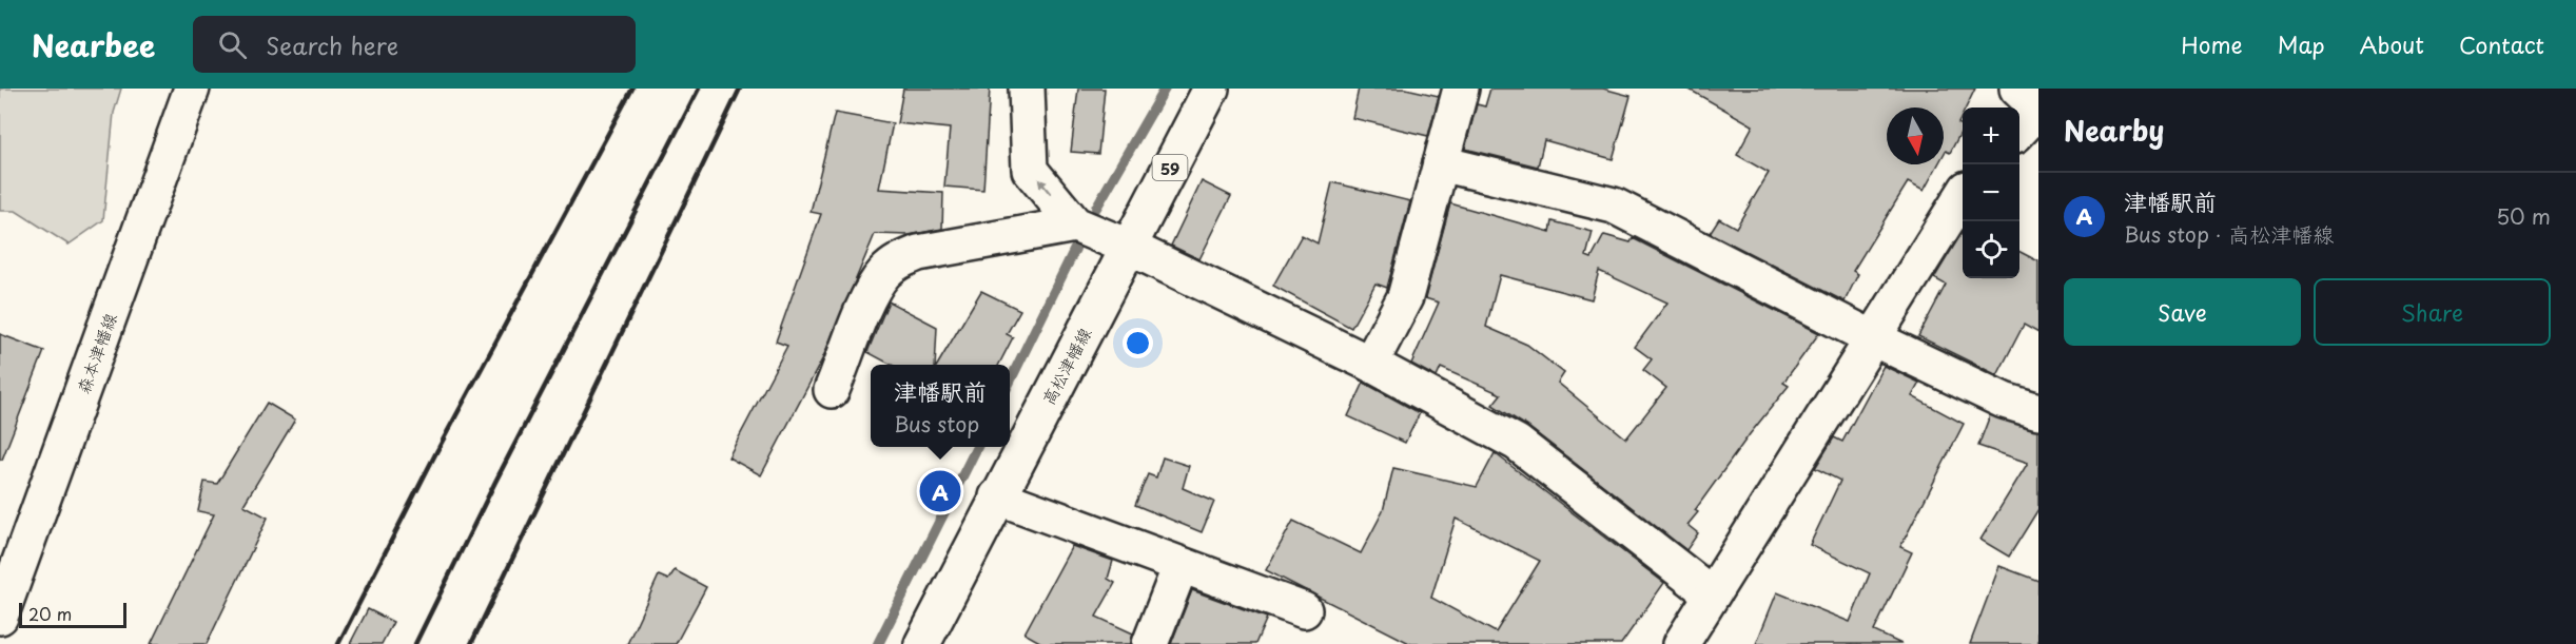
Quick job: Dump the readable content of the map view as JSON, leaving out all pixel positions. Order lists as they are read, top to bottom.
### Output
{
  "streets": {
    "street": ["59", "森本津幡線", "高松津幡線"]
  },
  "scale_bar": "20 m",
  "north": "bottom",
  "page": {
    "header": "Nearbee",
    "search": "Search here",
    "nav": [
      "Home",
      "Map",
      "About",
      "Contact"
    ],
    "heading": "Nearby",
    "map_buttons": ["+", "−"],
    "list": [
      {
        "mark": "A",
        "name": "津幡駅前",
        "note": "Bus stop · 高松津幡線",
        "value": "50 m"
      }
    ],
    "buttons": ["Save", "Share"],
    "popup": ["津幡駅前", "Bus stop"],
    "pins": "A",
    "scale": "20 m"
  }
}
